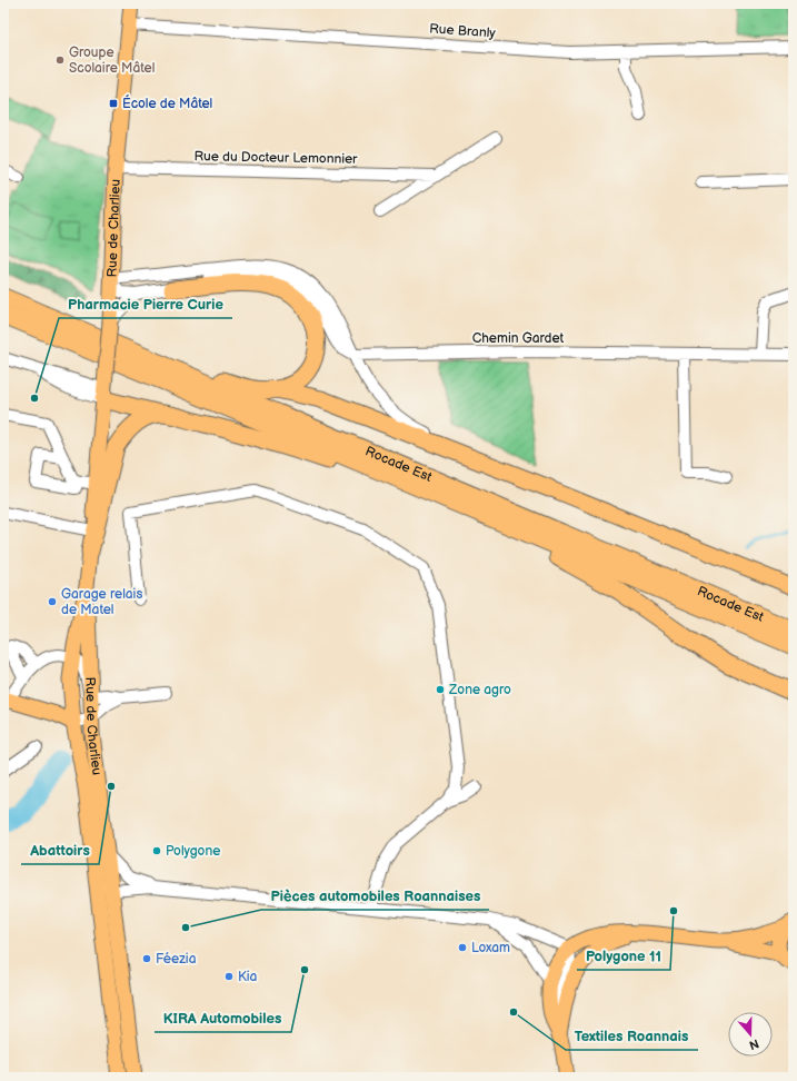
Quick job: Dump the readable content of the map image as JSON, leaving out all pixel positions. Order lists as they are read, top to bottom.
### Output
{
  "streets": {
    "highway": ["Rocade Est"],
    "main road": ["Rue de Charlieu"],
    "street": ["Rue Branly", "Rue du Docteur Lemonnier", "Chemin Gardet"]
  },
  "crossings": [
    ["Rue Branly", "Rue de Charlieu"],
    ["Rue du Docteur Lemonnier", "Rue de Charlieu"]
  ],
  "places": {
    "other": [
      "Groupe Scolaire Mâtel",
      "Pharmacie Pierre Curie",
      "Garage relais de Matel",
      "Zone agro",
      "Abattoirs",
      "Polygone",
      "Polygone 11",
      "Pièces automobiles Roannaises",
      "Loxam",
      "Féezia",
      "KIRA Automobiles",
      "Kia",
      "Textiles Roannais"
    ],
    "transit": ["École de Mâtel"]
  },
  "north": "bottom"
}
